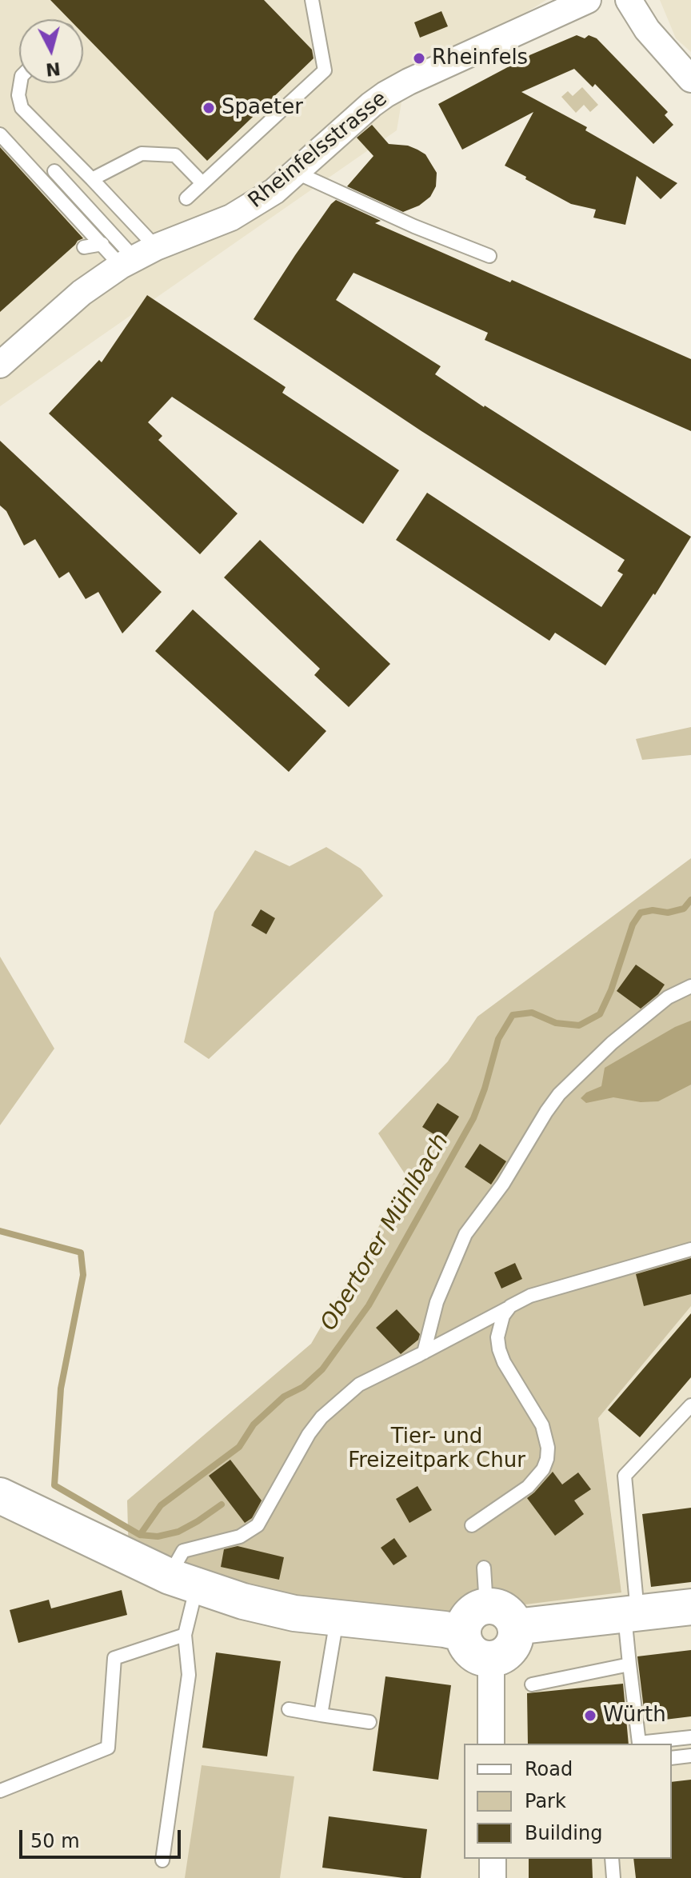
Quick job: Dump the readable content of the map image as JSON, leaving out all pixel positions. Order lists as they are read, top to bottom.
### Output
{
  "streets": {
    "street": ["Rheinfelsstrasse"]
  },
  "water": ["Obertorer Mühlbach"],
  "parks": ["Tier- und Freizeitpark Chur"],
  "places": ["Rheinfels", "Spaeter", "Würth"],
  "legend": ["Road", "Park", "Building"],
  "scale_bar": "50 m",
  "north": "bottom"
}
